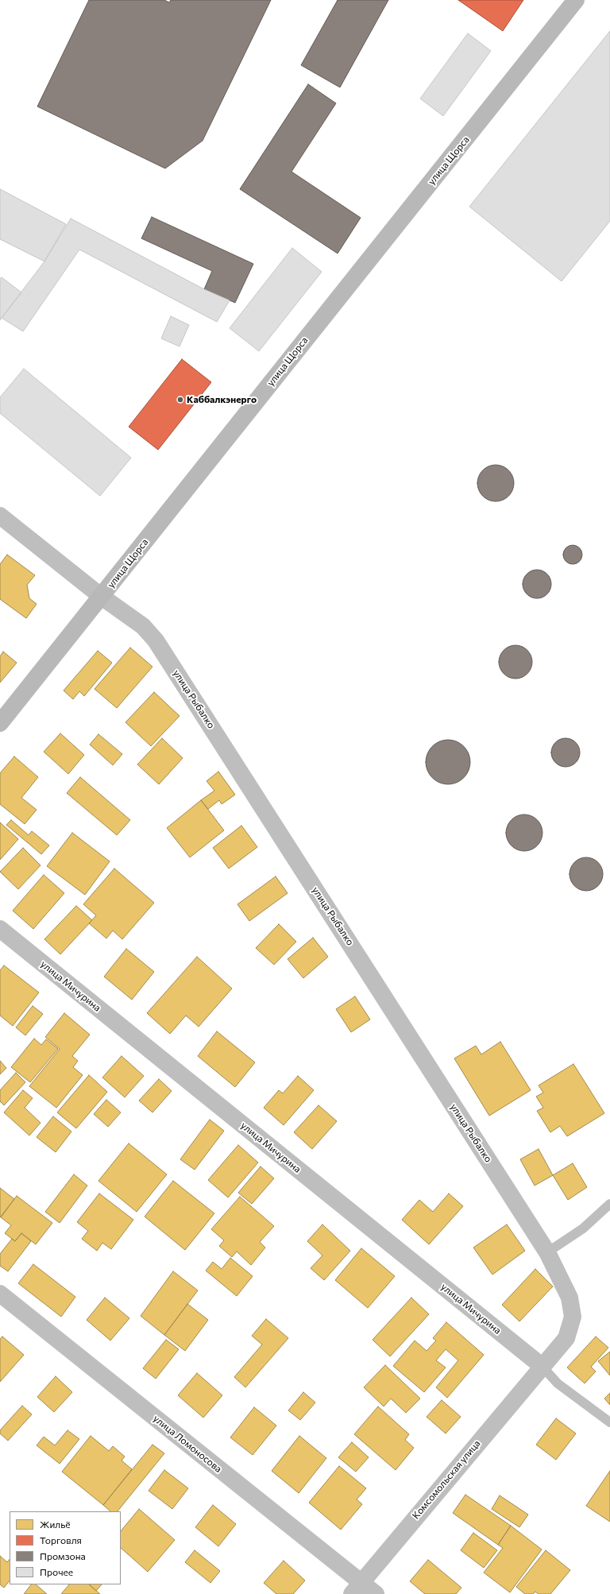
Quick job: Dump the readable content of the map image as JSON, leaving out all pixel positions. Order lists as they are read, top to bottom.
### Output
{
  "streets": {
    "street": [
      "улица Щорса",
      "улица Рыбалко",
      "улица Мичурина",
      "улица Ломоносова",
      "Комсомольская улица"
    ]
  },
  "crossings": [
    ["улица Щорса", "улица Рыбалко"],
    ["улица Рыбалко", "улица Мичурина"],
    ["улица Рыбалко", "Комсомольская улица"],
    ["улица Мичурина", "Комсомольская улица"],
    ["улица Ломоносова", "Комсомольская улица"]
  ],
  "places": ["Каббалкэнерго"],
  "legend": [
    "Жильё",
    "Торговля",
    "Промзона",
    "Прочее"
  ]
}
